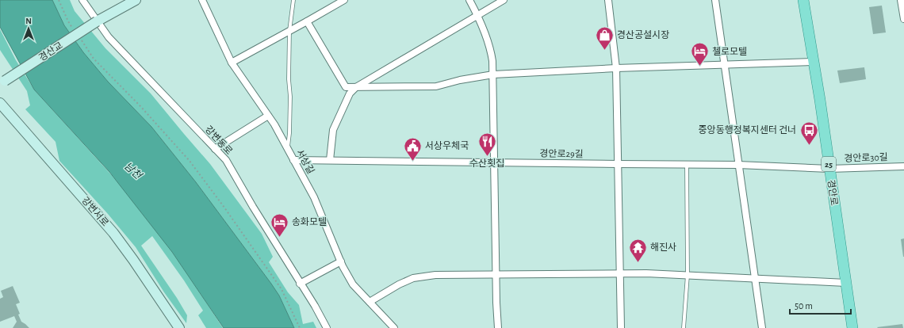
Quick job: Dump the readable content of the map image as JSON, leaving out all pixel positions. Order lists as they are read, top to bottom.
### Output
{
  "streets": {
    "main road": ["25", "경안로"],
    "street": [
      "경산교",
      "강변동로",
      "경안로29길",
      "경안로30길",
      "서상길",
      "강변서로"
    ]
  },
  "crossings": [
    ["경산교", "강변동로"],
    ["경안로29길", "경안로30길"],
    ["경안로29길", "서상길"],
    ["경안로29길", "경안로"],
    ["경안로30길", "경안로"]
  ],
  "water": ["남천"],
  "places": {
    "shop": ["경산공설시장"],
    "hotel": ["첼로모텔", "송화모텔"],
    "bus stop": ["중앙동행정복지센터 건너"],
    "restaurant": ["수산횟집"],
    "public building": ["서상우체국"],
    "temple": ["해진사"]
  },
  "scale_bar": "50 m",
  "north": "top"
}
